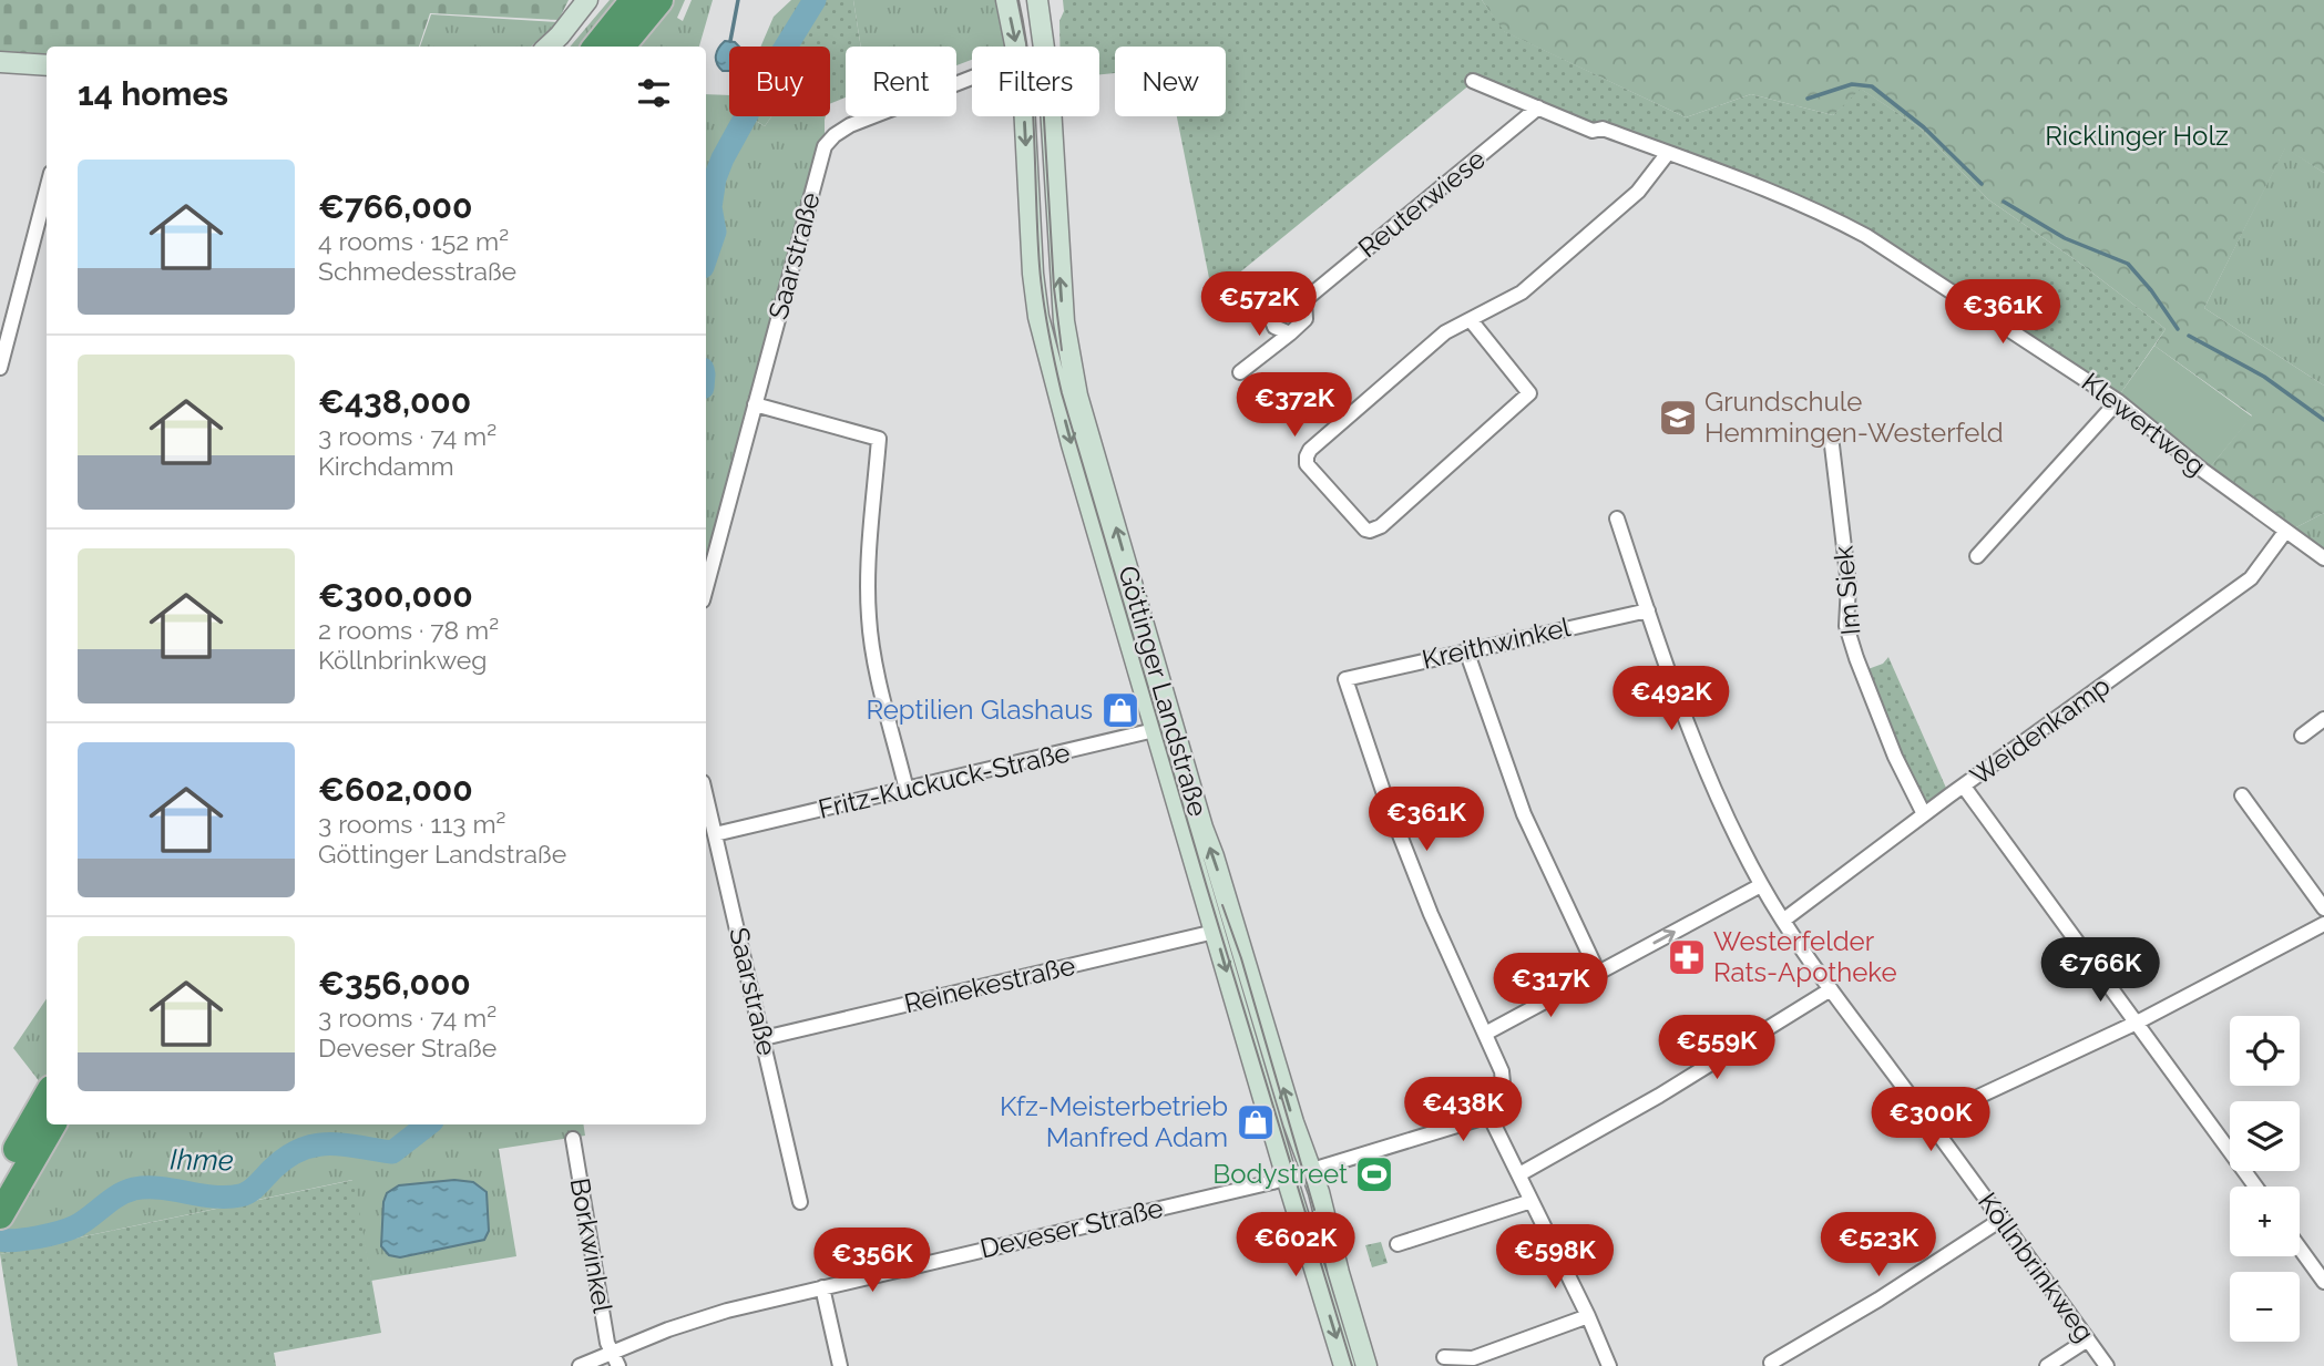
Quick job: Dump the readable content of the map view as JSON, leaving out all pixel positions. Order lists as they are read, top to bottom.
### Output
{
  "streets": {
    "street": [
      "Reuterwiese",
      "Saarstraße",
      "Klewertweg",
      "Im Siek",
      "Kreithwinkel",
      "Göttinger Landstraße",
      "Weidenkamp",
      "Fritz-Kuckuck-Straße",
      "Reinekestraße",
      "Deveser Straße",
      "Borkwinkel",
      "Köllnbrinkweg"
    ]
  },
  "crossings": [
    ["Saarstraße", "Fritz-Kuckuck-Straße"],
    ["Saarstraße", "Reinekestraße"],
    ["Klewertweg", "Weidenkamp"],
    ["Im Siek", "Weidenkamp"],
    ["Kreithwinkel", "Köllnbrinkweg"],
    ["Göttinger Landstraße", "Fritz-Kuckuck-Straße"],
    ["Göttinger Landstraße", "Reinekestraße"],
    ["Göttinger Landstraße", "Deveser Straße"],
    ["Weidenkamp", "Köllnbrinkweg"],
    ["Deveser Straße", "Borkwinkel"]
  ],
  "water": ["Ihme"],
  "parks": ["Ricklinger Holz"],
  "places": {
    "school or university": ["Grundschule Hemmingen-Westerfeld"],
    "shop": ["Reptilien Glashaus", "Kfz-Meisterbetrieb Manfred Adam"],
    "pharmacy": ["Westerfelder Rats-Apotheke"],
    "sports": ["Bodystreet"]
  },
  "page": {
    "chip": [
      "Buy",
      "Rent",
      "Filters",
      "New"
    ],
    "heading": "14 homes",
    "list": [
      {
        "name": "€766,000",
        "note": "4 rooms · 152 m² · Schmedesstraße"
      },
      {
        "name": "€438,000",
        "note": "3 rooms · 74 m² · Kirchdamm"
      },
      {
        "name": "€300,000",
        "note": "2 rooms · 78 m² · Köllnbrinkweg"
      },
      {
        "name": "€602,000",
        "note": "3 rooms · 113 m² · Göttinger Landstraße"
      },
      {
        "name": "€356,000",
        "note": "3 rooms · 74 m² · Deveser Straße"
      }
    ],
    "price": [
      "€572K",
      "€361K",
      "€372K",
      "€492K",
      "€361K",
      "€766K",
      "€317K",
      "€559K",
      "€438K",
      "€300K",
      "€602K",
      "€523K",
      "€598K",
      "€356K"
    ],
    "map_buttons": ["+", "−"]
  }
}
